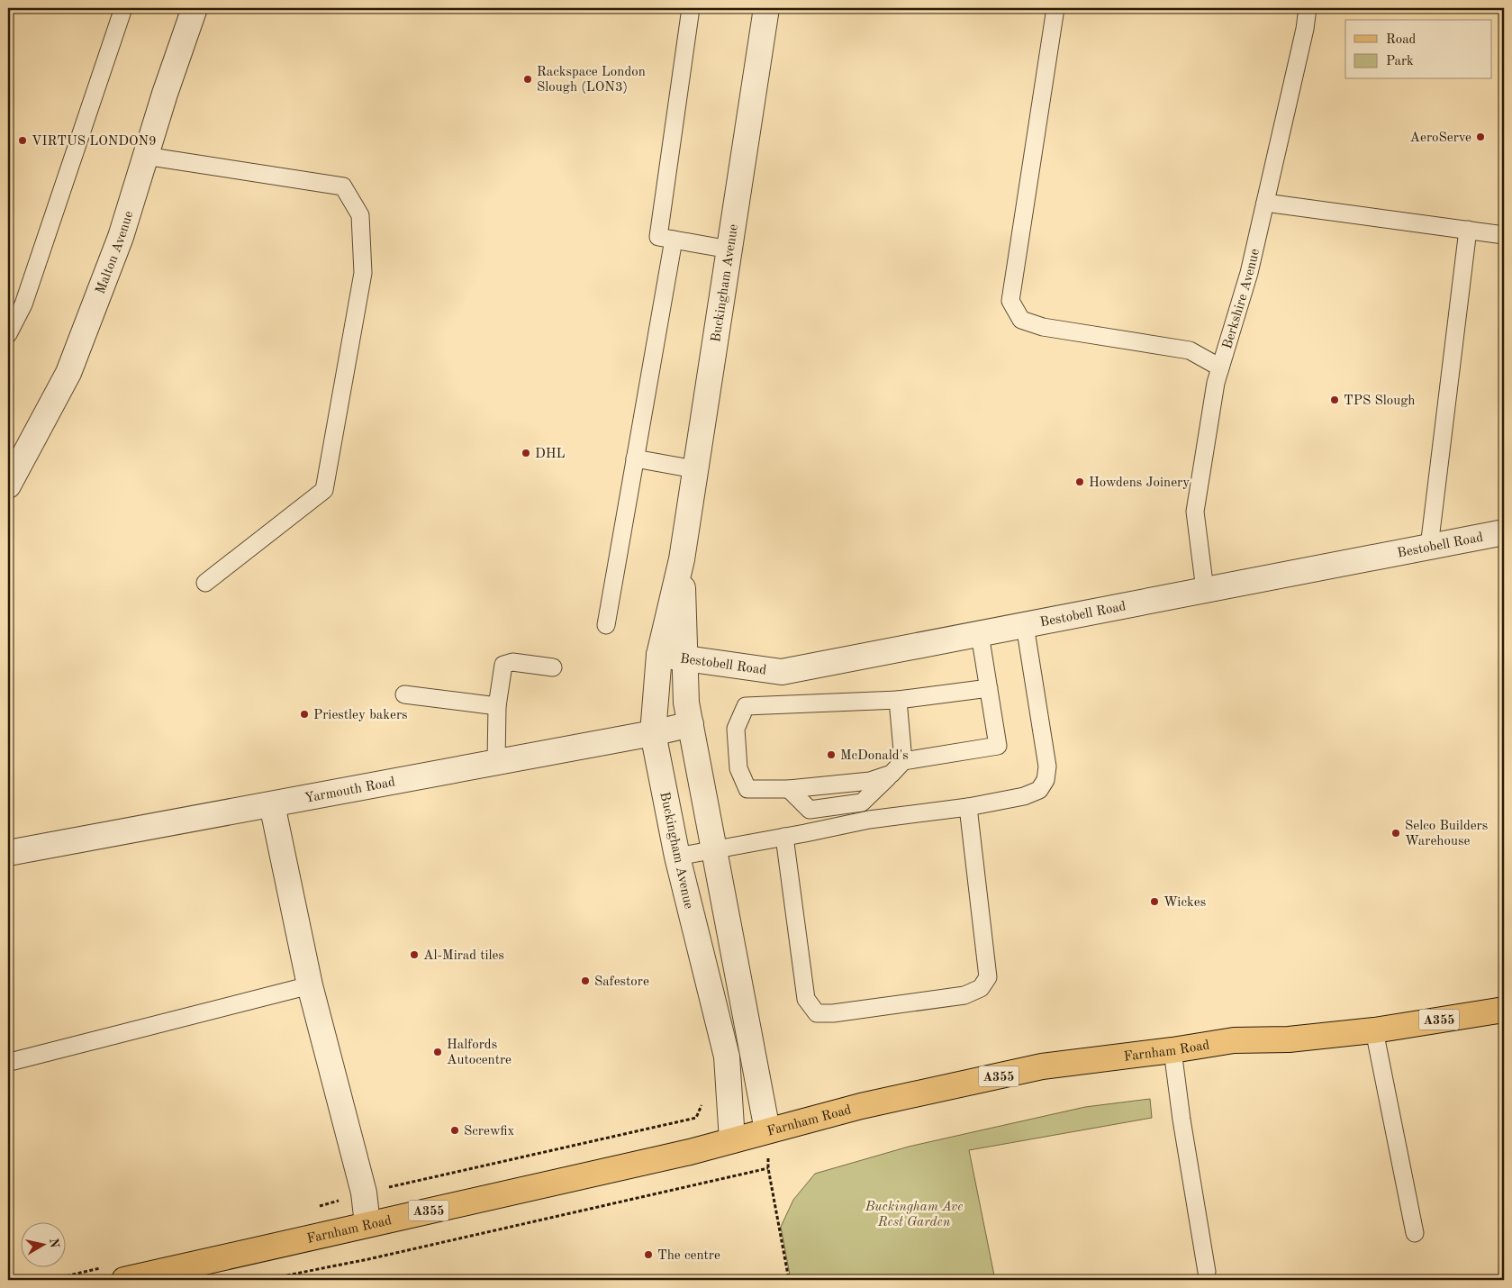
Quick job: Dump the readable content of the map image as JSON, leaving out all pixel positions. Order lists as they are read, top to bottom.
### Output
{
  "streets": {
    "main road": ["A355", "Farnham Road"],
    "street": [
      "Malton Avenue",
      "Buckingham Avenue",
      "Bestobell Road",
      "Yarmouth Road"
    ],
    "lane": ["Berkshire Avenue"]
  },
  "crossings": [
    ["Buckingham Avenue", "Bestobell Road"],
    ["Buckingham Avenue", "Yarmouth Road"],
    ["Buckingham Avenue", "Farnham Road"],
    ["Berkshire Avenue", "Bestobell Road"]
  ],
  "parks": ["Buckingham Ave Rest Garden"],
  "places": [
    "Rackspace London Slough (LON3)",
    "AeroServe",
    "VIRTUS LONDON9",
    "TPS Slough",
    "DHL",
    "Howdens Joinery",
    "Priestley bakers",
    "McDonald's",
    "Selco Builders Warehouse",
    "Wickes",
    "Al-Mirad tiles",
    "Safestore",
    "Halfords Autocentre",
    "Screwfix",
    "The centre"
  ],
  "legend": ["Road", "Park"],
  "north": "right"
}
